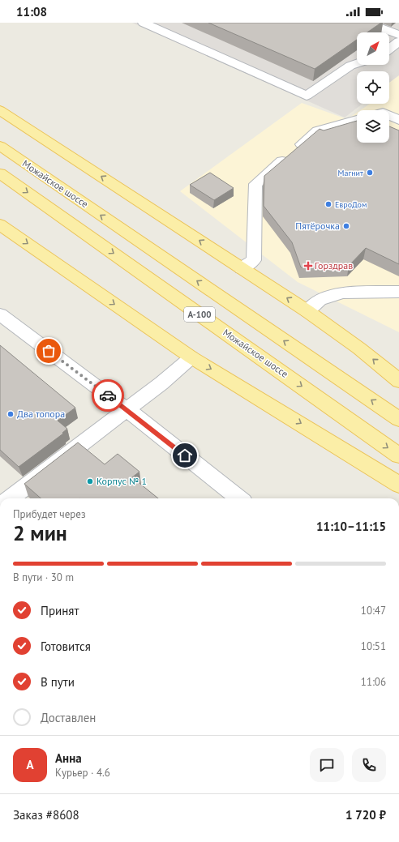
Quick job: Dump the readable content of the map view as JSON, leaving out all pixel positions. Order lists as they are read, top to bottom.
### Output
{
  "streets": {
    "main road": ["Можайское шоссе", "А-100"]
  },
  "places": {
    "other": [
      "Магнит",
      "ЕвроДом",
      "Пятёрочка",
      "Два топора",
      "Корпус № 1"
    ],
    "health": ["Горздрав"]
  },
  "north": "top right",
  "page": {
    "status": "11:08",
    "heading": ["2 мин", "Прибудет через", "11:10–11:15"],
    "panel": [
      "Анна",
      "Курьер · 4.6",
      "Заказ #8608",
      "1 720 ₽"
    ],
    "bar": "В пути · 30 m",
    "list": [
      ["Принят", "10:47"],
      ["Готовится", "10:51"],
      ["В пути", "11:06"],
      "Доставлен"
    ],
    "round": "А"
  }
}
